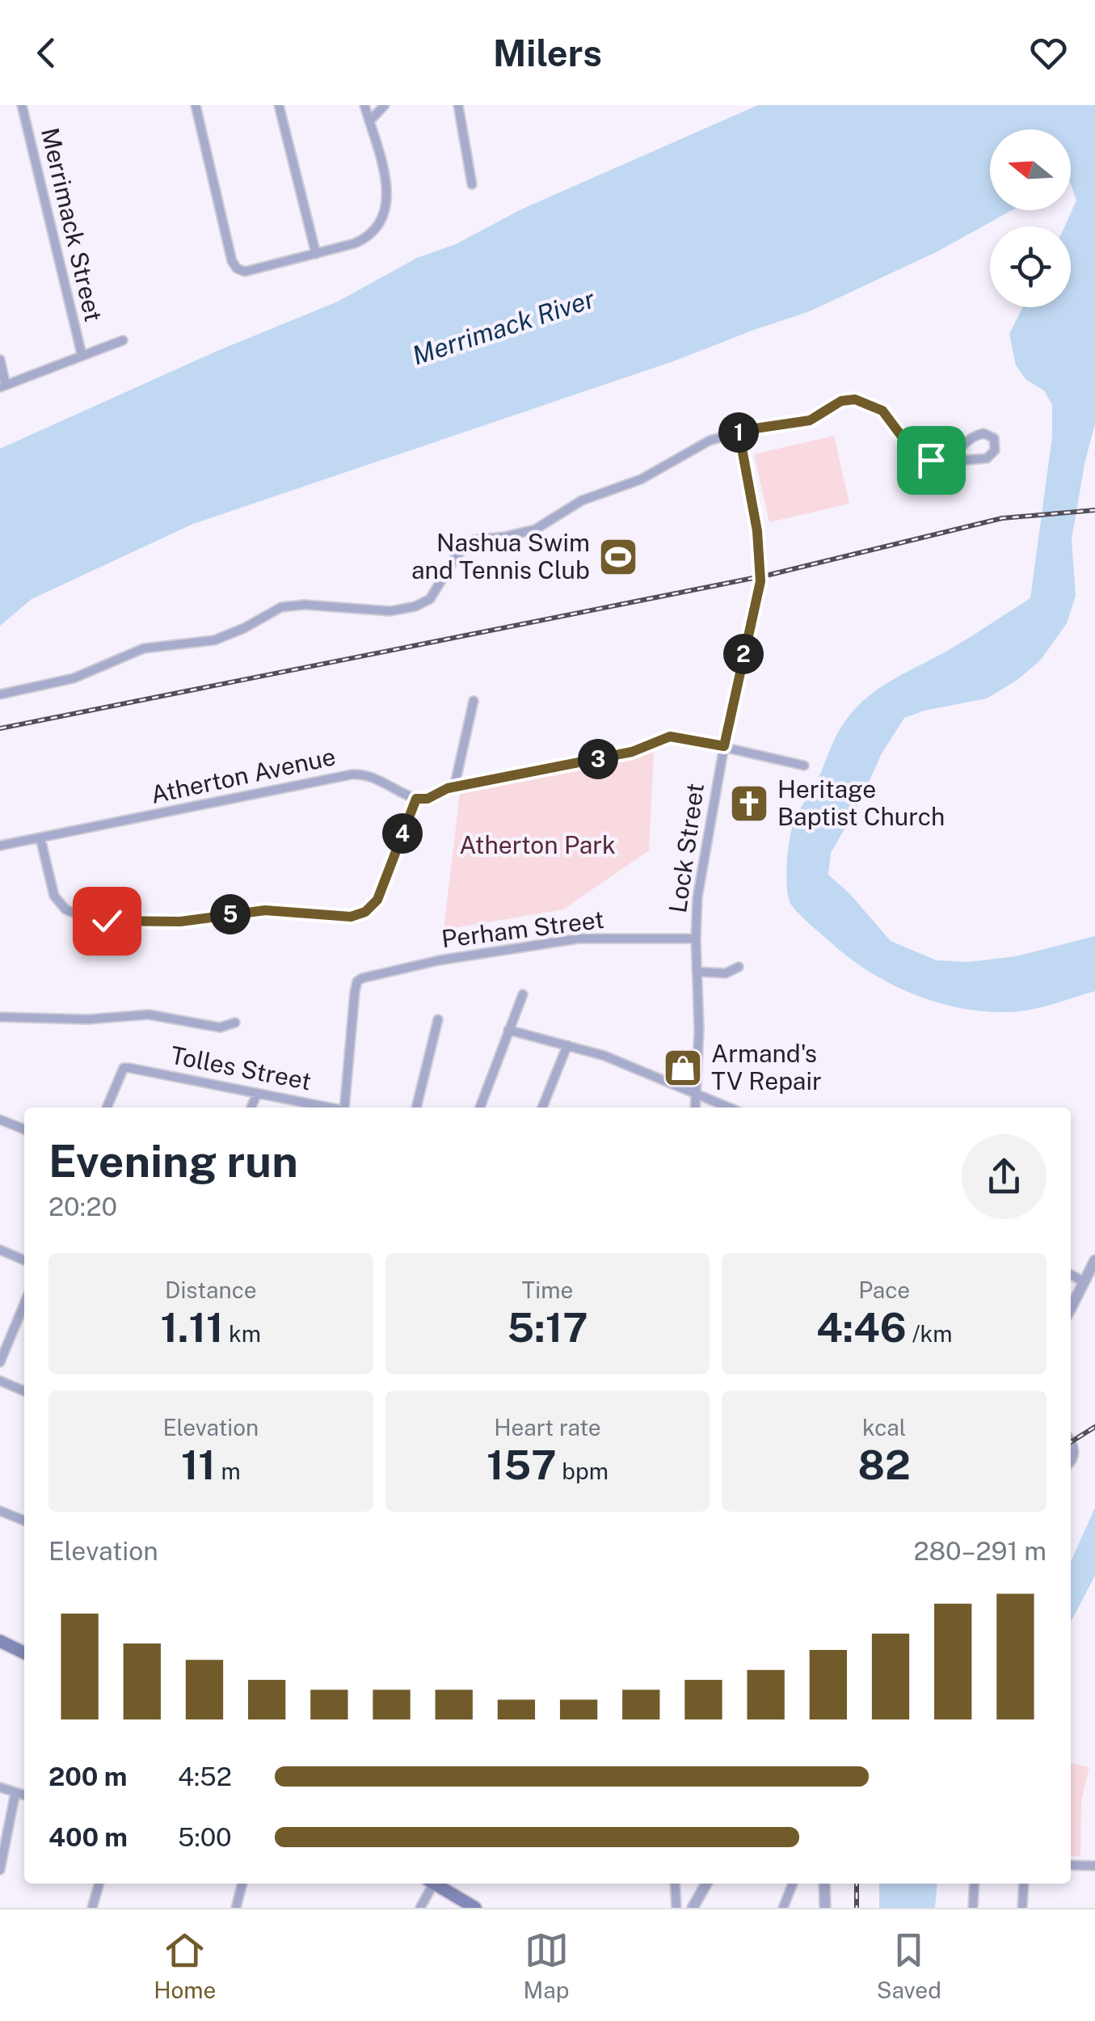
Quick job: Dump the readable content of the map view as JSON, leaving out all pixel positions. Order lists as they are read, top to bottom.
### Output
{
  "streets": {
    "street": [
      "Merrimack Street",
      "Atherton Avenue",
      "Lock Street",
      "Perham Street",
      "Tolles Street"
    ]
  },
  "crossings": [
    ["Lock Street", "Perham Street"]
  ],
  "water": ["Merrimack River"],
  "parks": ["Atherton Park"],
  "places": {
    "sports": ["Nashua Swim and Tennis Club"],
    "church": ["Heritage Baptist Church"],
    "shop": ["Armand's TV Repair"]
  },
  "north": "left",
  "page": {
    "header": "Milers",
    "pins": [
      "1",
      "2",
      "3",
      "4",
      "5"
    ],
    "heading": ["Evening run", "20:20"],
    "stats": [
      ["Distance", "1.11 km"],
      ["Time", "5:17"],
      ["Pace", "4:46 /km"],
      ["Elevation", "11 m"],
      ["Heart rate", "157 bpm"],
      ["kcal", "82"]
    ],
    "chart": ["Elevation", "280–291 m"],
    "list": [
      {
        "name": "200 m",
        "note": "4:52"
      },
      {
        "name": "400 m",
        "note": "5:00"
      }
    ],
    "tabs": ["Home", "Map", "Saved"]
  }
}
